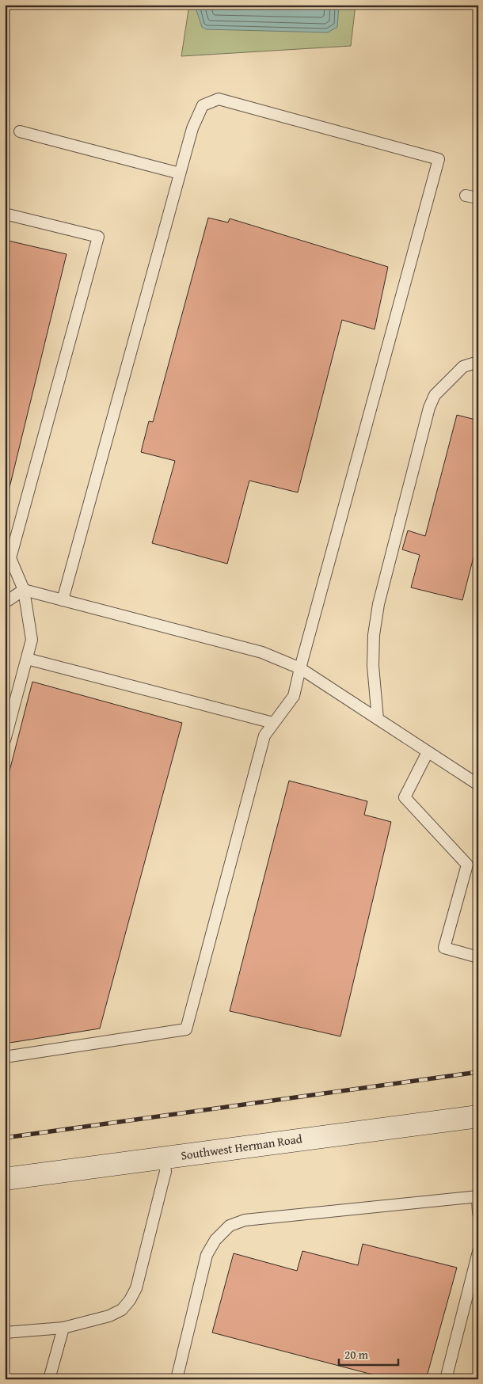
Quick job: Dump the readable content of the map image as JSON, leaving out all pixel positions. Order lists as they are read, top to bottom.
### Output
{
  "streets": {
    "main road": ["Southwest Herman Road"]
  },
  "scale_bar": "20 m"
}
